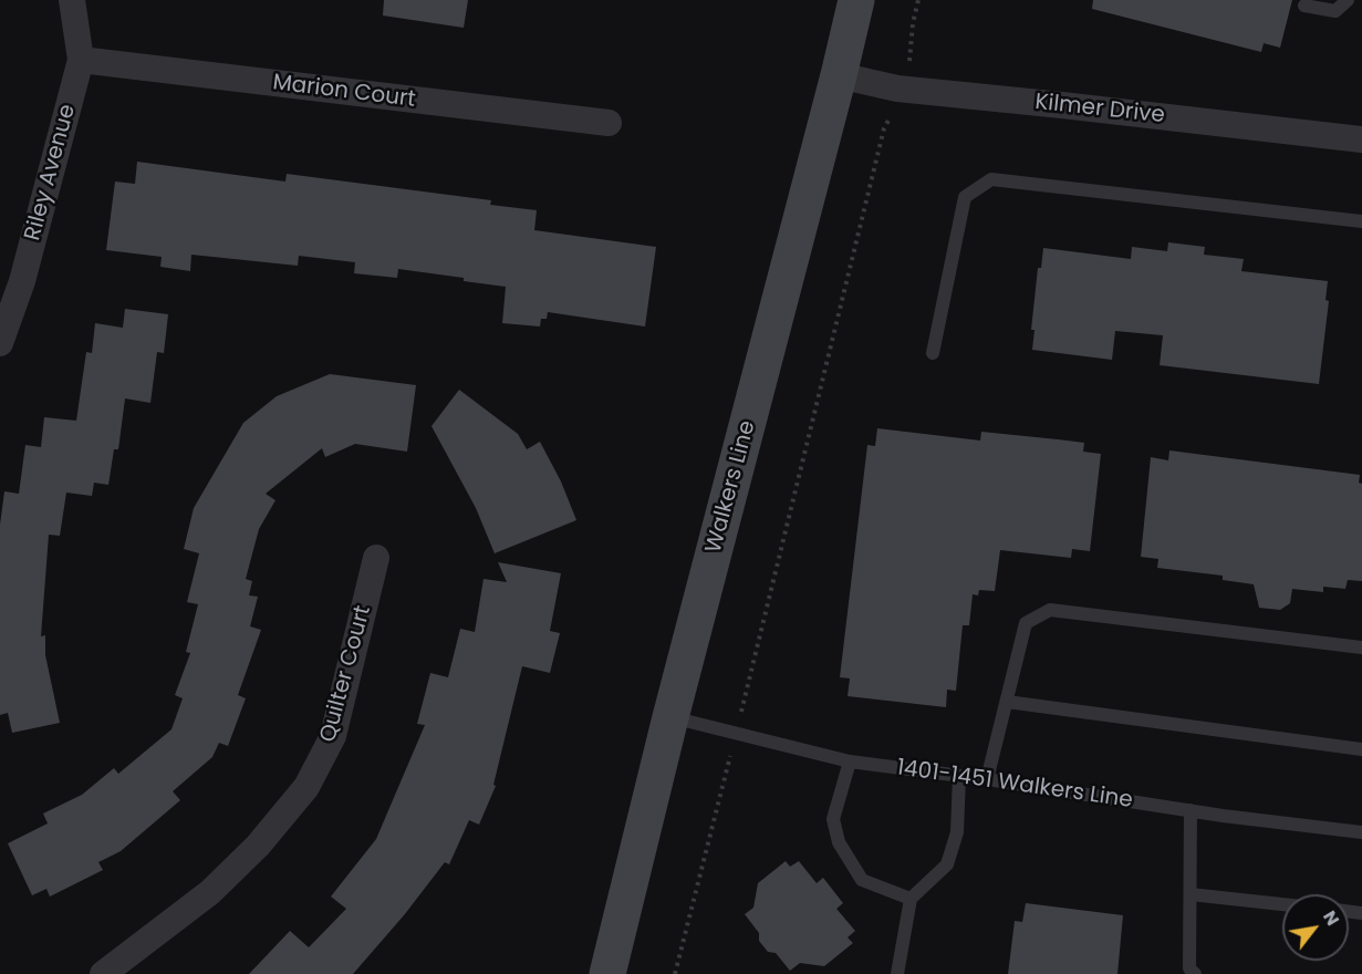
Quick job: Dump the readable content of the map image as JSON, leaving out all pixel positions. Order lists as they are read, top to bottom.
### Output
{
  "streets": {
    "main road": ["Walkers Line"],
    "street": [
      "Marion Court",
      "Kilmer Drive",
      "Riley Avenue",
      "Quilter Court"
    ],
    "lane": ["1401-1451 Walkers Line"]
  },
  "crossings": [
    ["Marion Court", "Riley Avenue"],
    ["Kilmer Drive", "Walkers Line"],
    ["Walkers Line", "1401-1451 Walkers Line"]
  ],
  "north": "top right"
}
